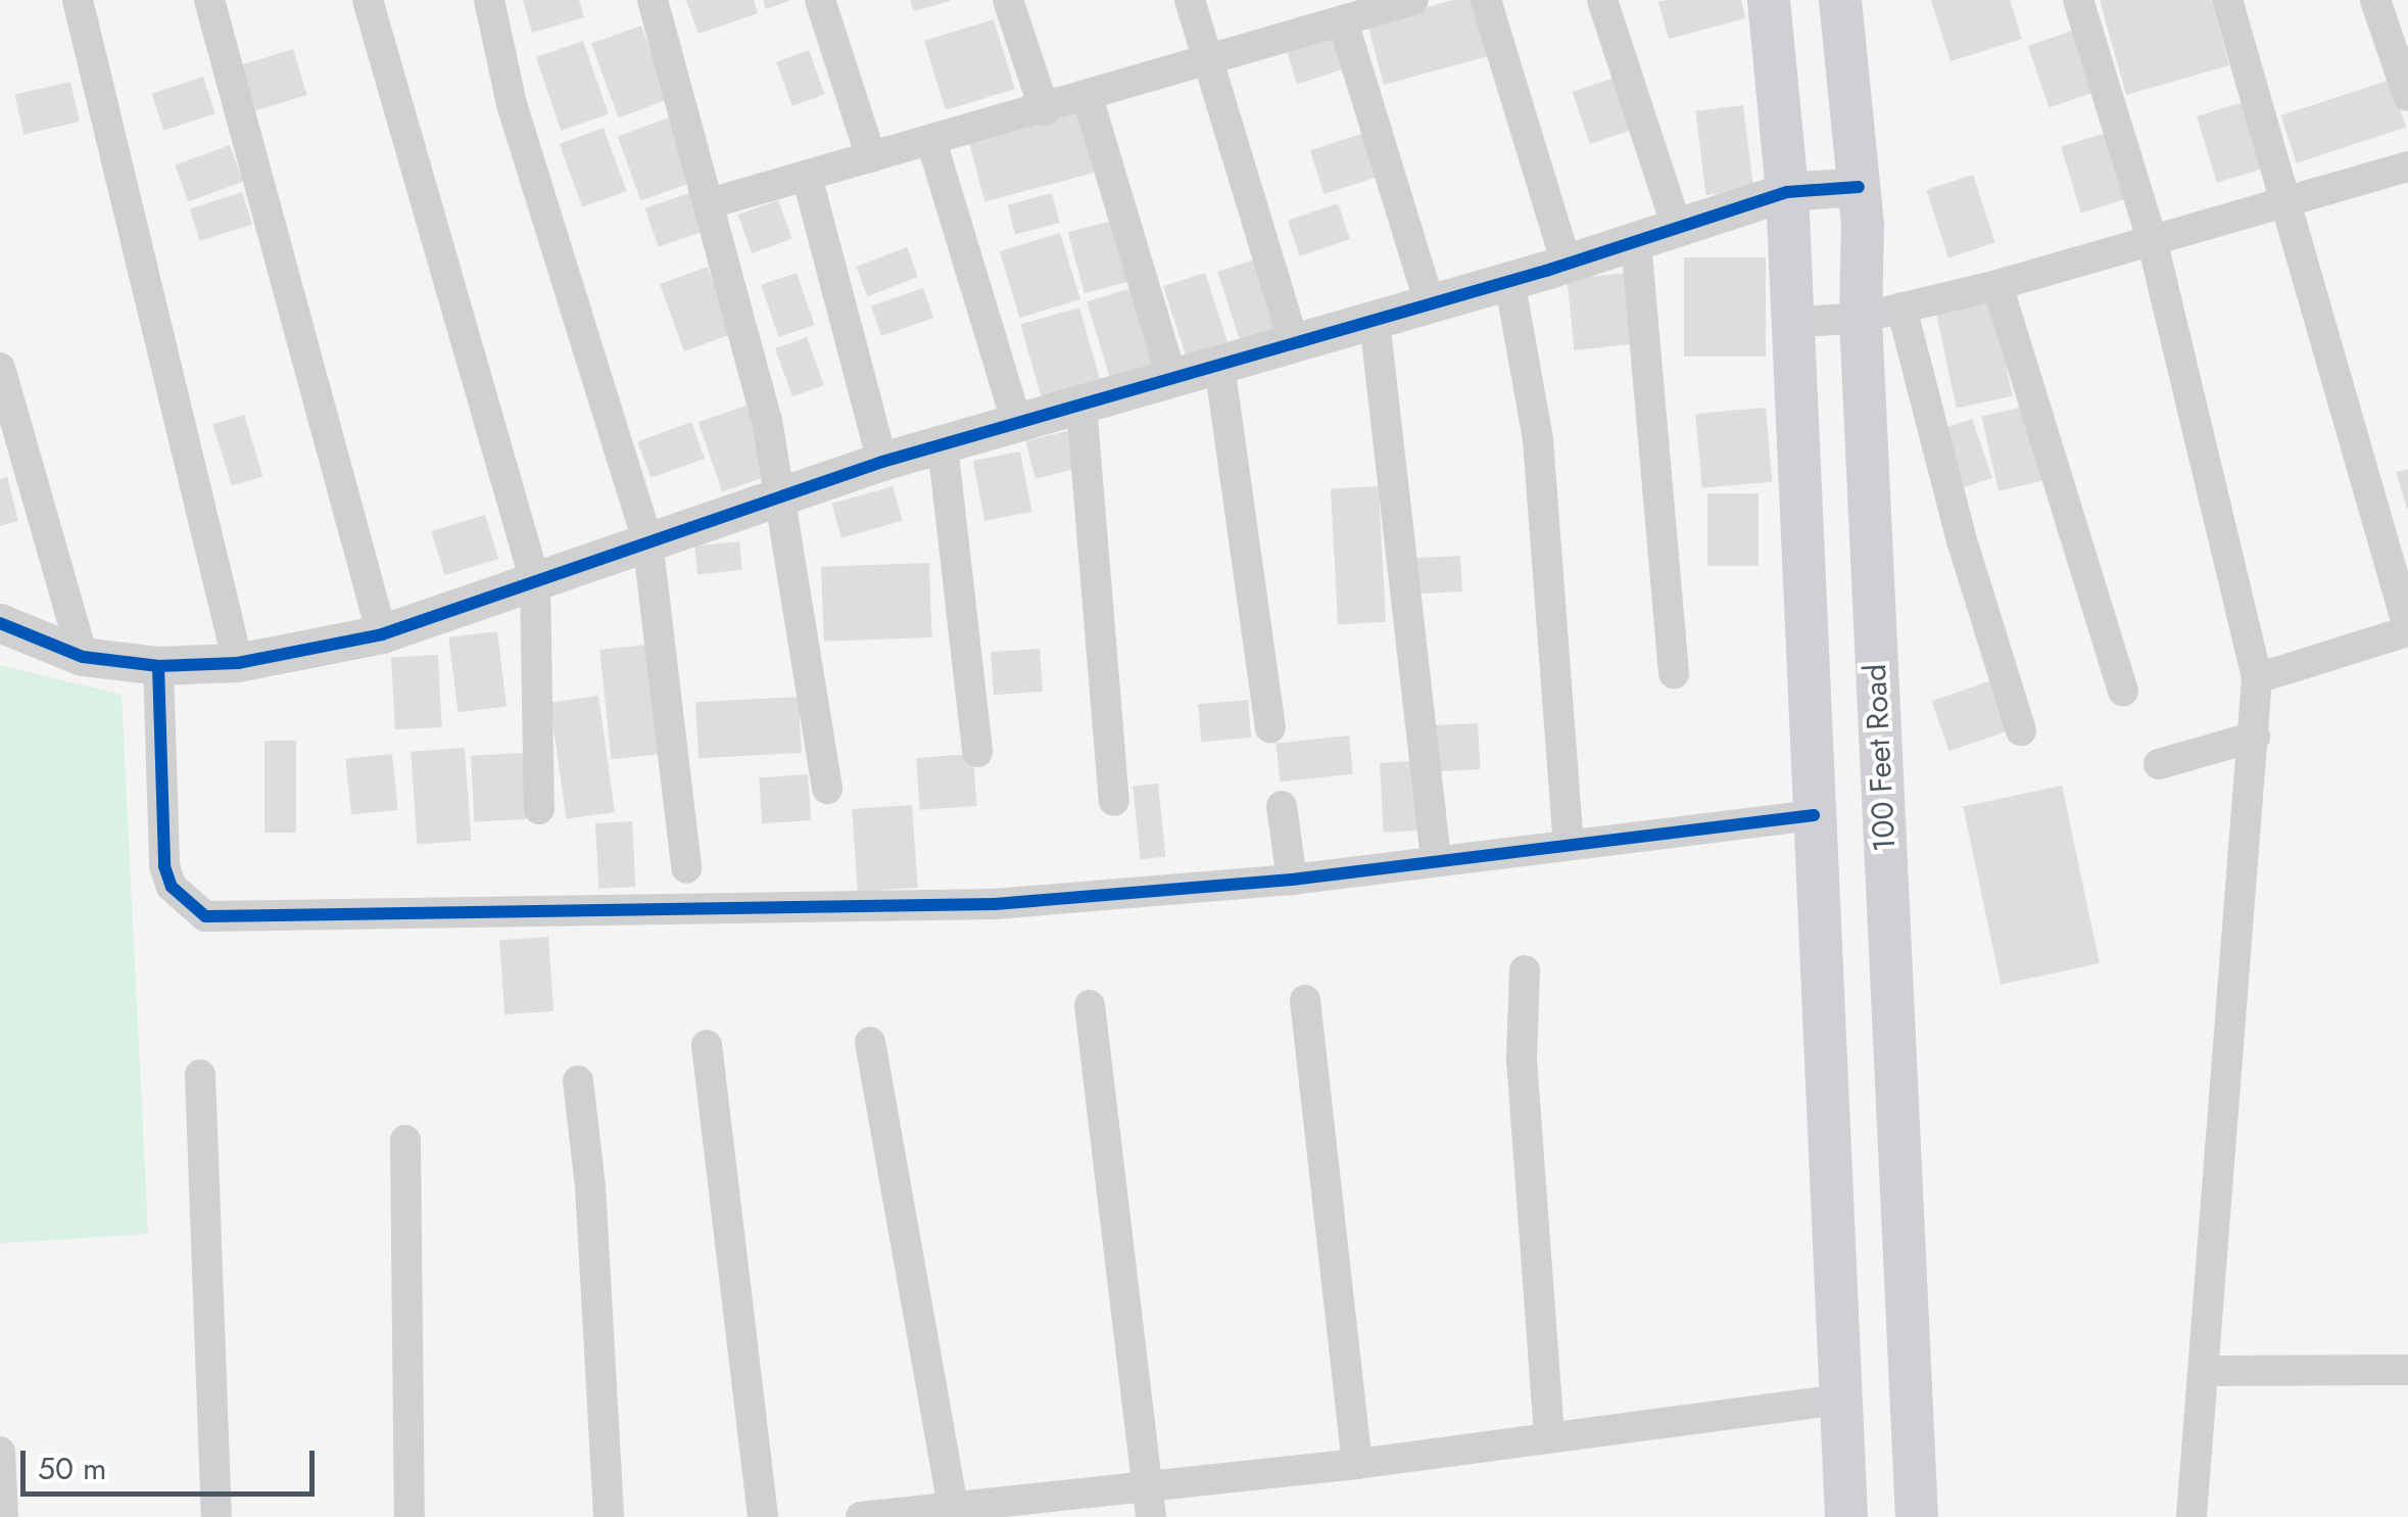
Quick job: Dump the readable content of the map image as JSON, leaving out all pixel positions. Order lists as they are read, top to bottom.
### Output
{
  "streets": {
    "main road": ["100 Feet Road"]
  },
  "scale_bar": "50 m"
}
